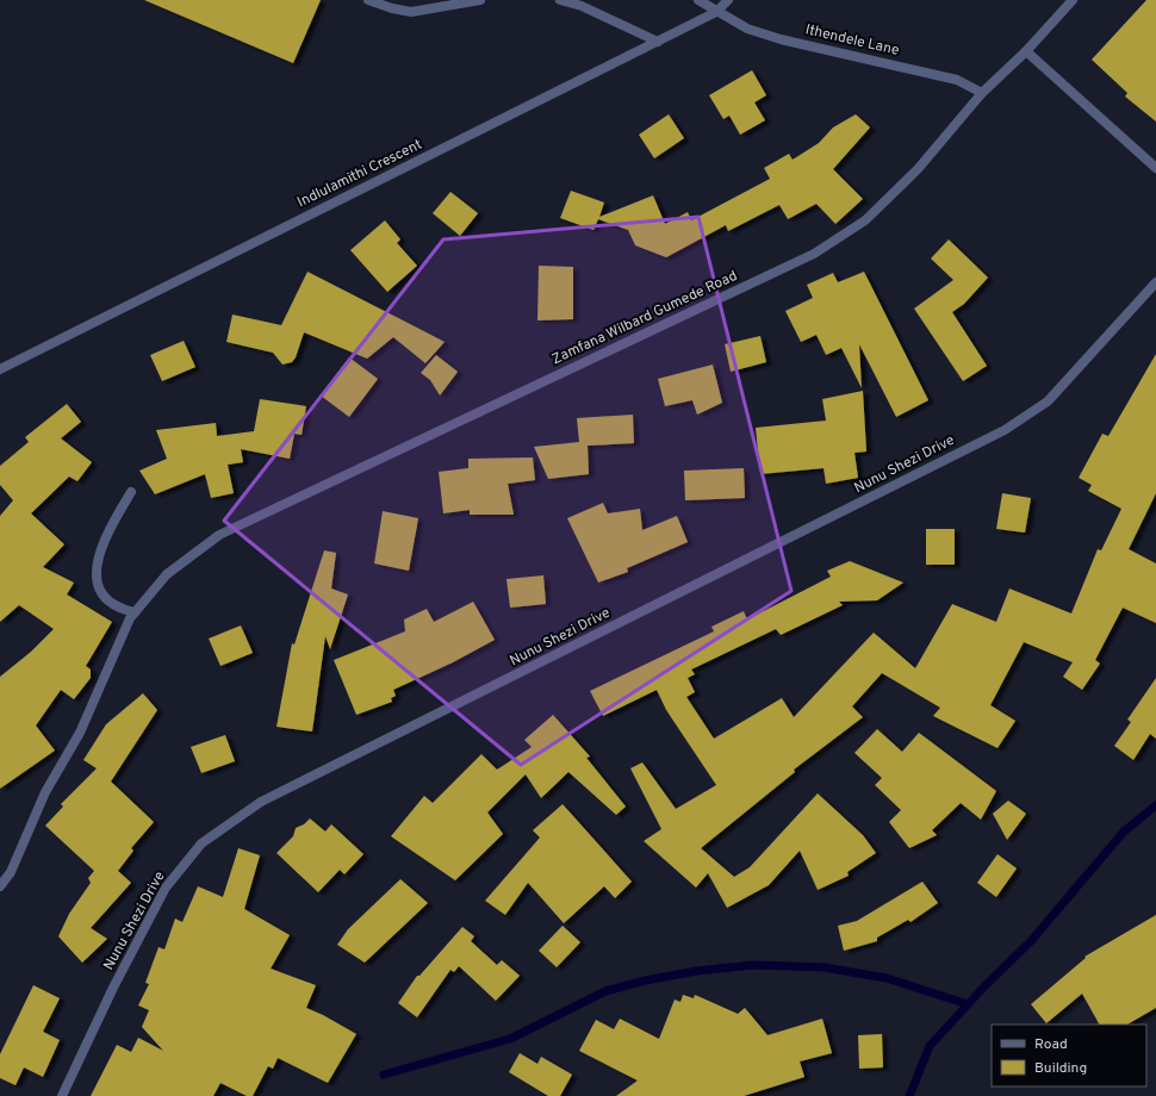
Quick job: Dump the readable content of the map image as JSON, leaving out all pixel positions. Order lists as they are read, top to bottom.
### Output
{
  "streets": {
    "street": [
      "Ithendele Lane",
      "Indlulamithi Crescent",
      "Zamfana Wilbard Gumede Road",
      "Nunu Shezi Drive"
    ]
  },
  "crossings": [
    ["Ithendele Lane", "Indlulamithi Crescent"],
    ["Ithendele Lane", "Zamfana Wilbard Gumede Road"]
  ],
  "legend": ["Road", "Building"]
}
